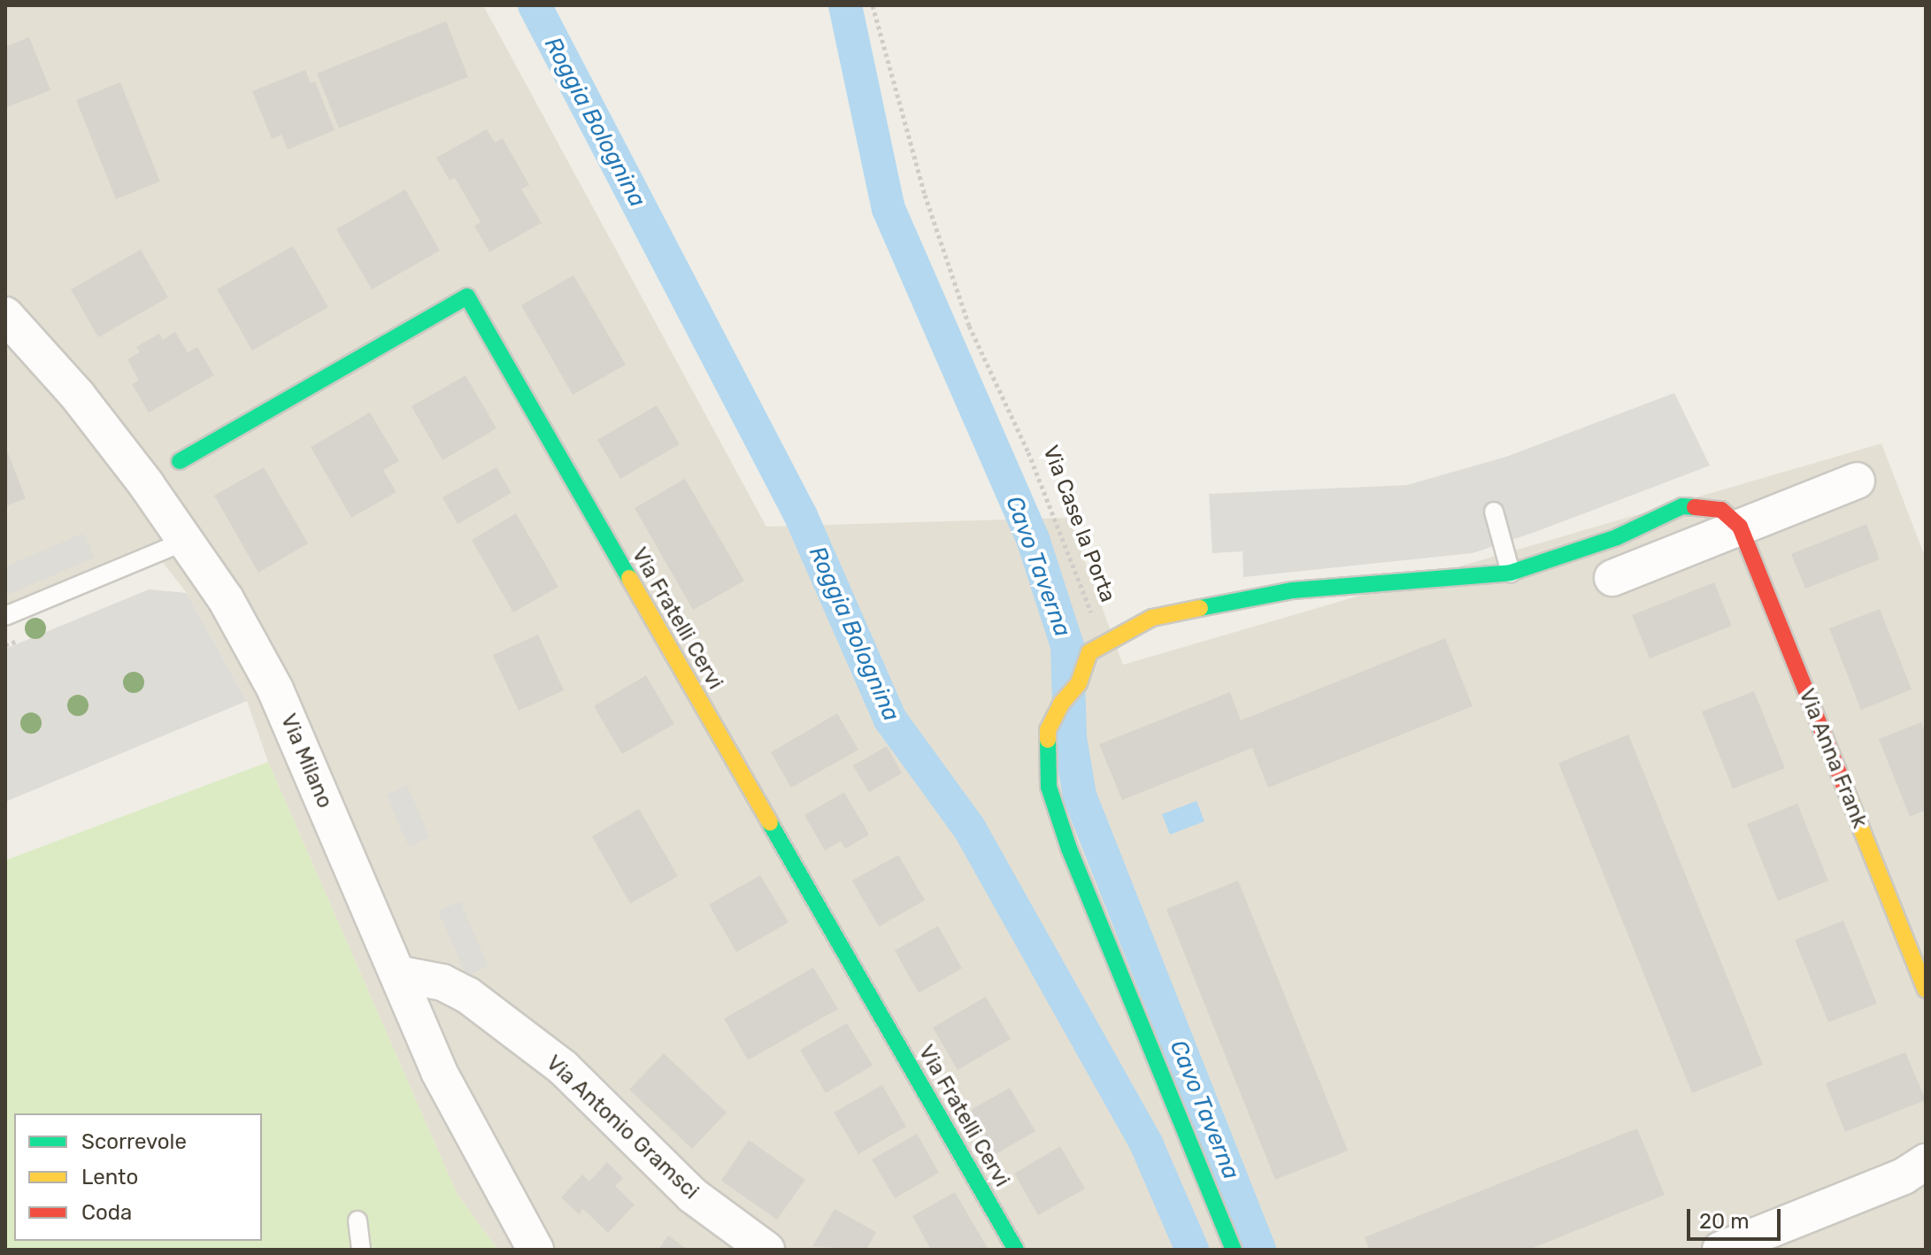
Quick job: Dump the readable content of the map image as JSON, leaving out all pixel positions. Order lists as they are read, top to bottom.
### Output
{
  "streets": {
    "street": [
      "Via Fratelli Cervi",
      "Via Anna Frank",
      "Via Milano",
      "Via Antonio Gramsci"
    ],
    "path": ["Via Case la Porta"]
  },
  "crossings": [
    ["Via Milano", "Via Antonio Gramsci"]
  ],
  "water": ["Roggia Bolognina", "Cavo Taverna"],
  "legend": ["Scorrevole", "Lento", "Coda"],
  "scale_bar": "20 m"
}
